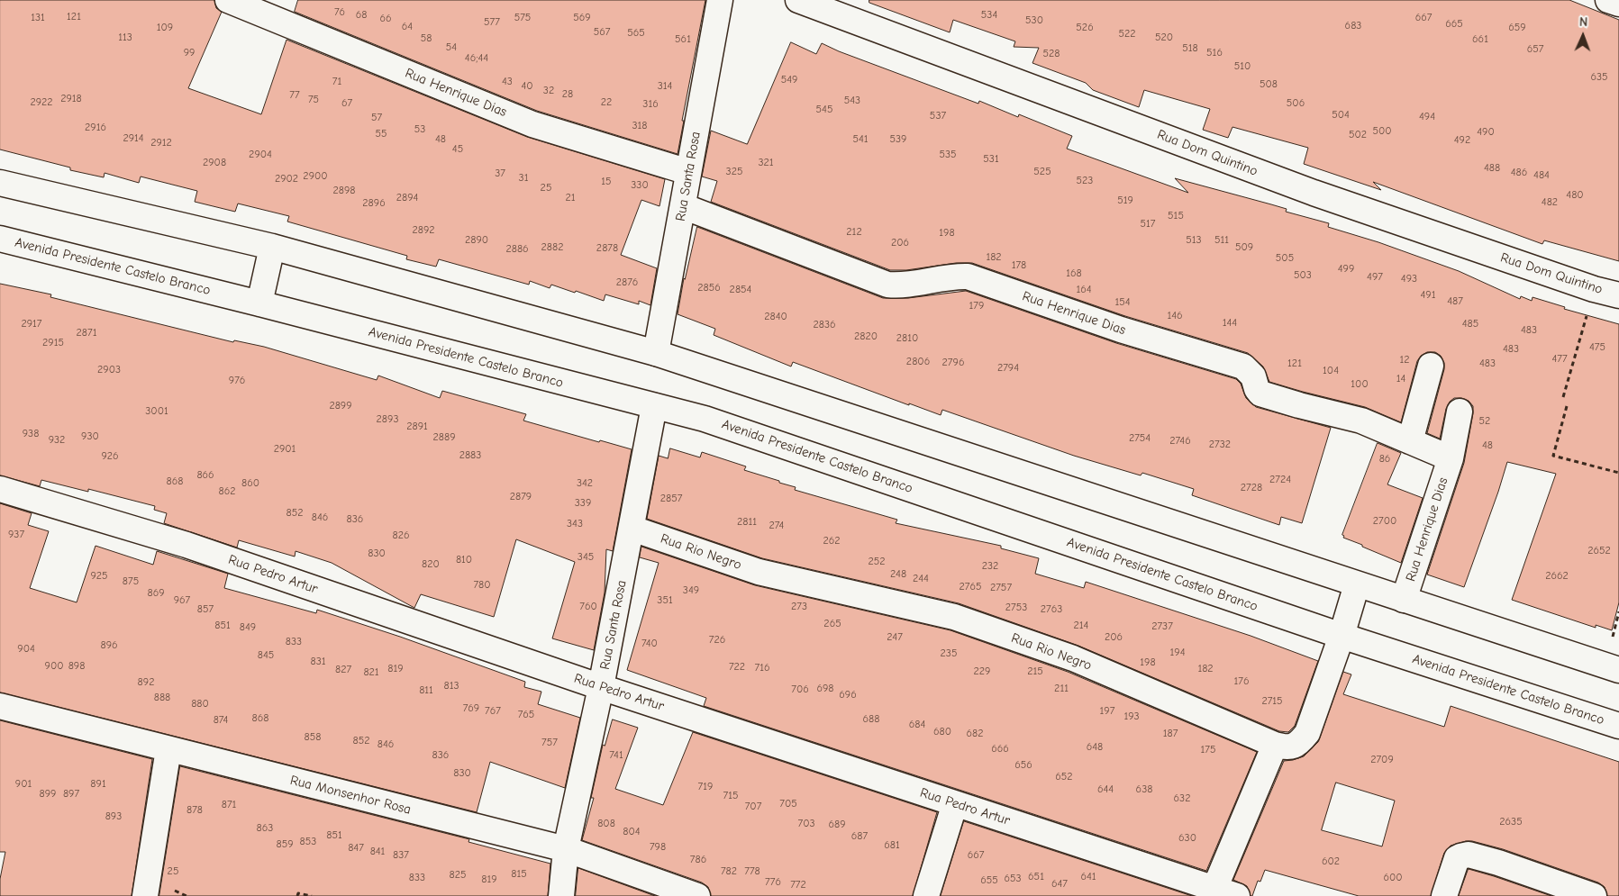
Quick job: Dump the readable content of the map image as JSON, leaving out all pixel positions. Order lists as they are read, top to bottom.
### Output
{
  "streets": {
    "street": [
      "Rua Henrique Dias",
      "Rua Dom Quintino",
      "Rua Santa Rosa",
      "Avenida Presidente Castelo Branco",
      "Rua Rio Negro",
      "Rua Pedro Artur",
      "Rua Monsenhor Rosa"
    ]
  },
  "crossings": [
    ["Rua Henrique Dias", "Rua Santa Rosa"],
    ["Rua Santa Rosa", "Avenida Presidente Castelo Branco"],
    ["Rua Santa Rosa", "Rua Rio Negro"],
    ["Rua Santa Rosa", "Rua Pedro Artur"],
    ["Rua Santa Rosa", "Rua Monsenhor Rosa"],
    ["Avenida Presidente Castelo Branco", "Rua Rio Negro"]
  ],
  "house_numbers": [
    "76",
    "68",
    "534",
    "121",
    "131",
    "575",
    "569",
    "667",
    "66",
    "530",
    "577",
    "665",
    "683",
    "64",
    "109",
    "526",
    "659",
    "567",
    "565",
    "522",
    "113",
    "520",
    "58",
    "561",
    "661",
    "54",
    "518",
    "657",
    "99",
    "516",
    "528",
    "46;44",
    "510",
    "635",
    "549",
    "71",
    "43",
    "508",
    "40",
    "314",
    "32",
    "28",
    "77",
    "2918",
    "75",
    "543",
    "2922",
    "22",
    "67",
    "506",
    "316",
    "545",
    "504",
    "537",
    "494",
    "57",
    "318",
    "2916",
    "53",
    "500",
    "490",
    "55",
    "502",
    "2914",
    "48",
    "541",
    "539",
    "492",
    "2912",
    "45",
    "2904",
    "535",
    "531",
    "2908",
    "321",
    "488",
    "325",
    "525",
    "486",
    "37",
    "484",
    "2900",
    "31",
    "2902",
    "523",
    "15",
    "330",
    "25",
    "2898",
    "480",
    "2894",
    "21",
    "519",
    "482",
    "2896",
    "515",
    "517",
    "2892",
    "212",
    "198",
    "2890",
    "513",
    "511",
    "206",
    "2882",
    "509",
    "2878",
    "2886",
    "182",
    "505",
    "178",
    "499",
    "168",
    "503",
    "497",
    "493",
    "2876",
    "2856",
    "2854",
    "164",
    "491",
    "487",
    "154",
    "179",
    "146",
    "2840",
    "144",
    "2917",
    "485",
    "2836",
    "483",
    "2871",
    "2820",
    "2810",
    "2915",
    "475",
    "483",
    "477",
    "12",
    "2806",
    "2796",
    "121",
    "483",
    "2794",
    "2903",
    "104",
    "14",
    "976",
    "100",
    "2899",
    "3001",
    "2893",
    "52",
    "2891",
    "938",
    "930",
    "2889",
    "2754",
    "932",
    "2746",
    "2732",
    "48",
    "2901",
    "2883",
    "926",
    "86",
    "866",
    "2724",
    "868",
    "860",
    "342",
    "2728",
    "862",
    "2879",
    "2857",
    "339",
    "852",
    "846",
    "836",
    "2700",
    "2811",
    "343",
    "274",
    "937",
    "826",
    "262",
    "2652",
    "830",
    "345",
    "810",
    "252",
    "820",
    "232",
    "248",
    "925",
    "2662",
    "244",
    "875",
    "780",
    "2765",
    "2757",
    "349",
    "869",
    "967",
    "351",
    "760",
    "273",
    "2753",
    "857",
    "2763",
    "265",
    "851",
    "214",
    "2737",
    "849",
    "247",
    "206",
    "726",
    "833",
    "740",
    "896",
    "904",
    "194",
    "235",
    "845",
    "831",
    "198",
    "900",
    "898",
    "722",
    "716",
    "819",
    "182",
    "827",
    "229",
    "215",
    "821",
    "176",
    "892",
    "813",
    "698",
    "211",
    "706",
    "811",
    "696",
    "888",
    "2715",
    "880",
    "769",
    "767",
    "197",
    "765",
    "193",
    "868",
    "688",
    "874",
    "684",
    "680",
    "682",
    "187",
    "858",
    "852",
    "757",
    "846",
    "648",
    "666",
    "175",
    "836",
    "741",
    "2709",
    "656",
    "830",
    "652",
    "901",
    "891",
    "719",
    "644",
    "638",
    "899",
    "897",
    "715",
    "632",
    "705",
    "871",
    "707",
    "878",
    "893",
    "2635",
    "808",
    "703",
    "689",
    "863",
    "804",
    "851",
    "687",
    "630",
    "853",
    "859",
    "681",
    "798",
    "847",
    "841",
    "837",
    "667",
    "786",
    "602",
    "25",
    "782",
    "778",
    "815",
    "825",
    "651",
    "641",
    "833",
    "600",
    "653",
    "819",
    "655",
    "776",
    "647",
    "772"
  ],
  "north": "top"
}
